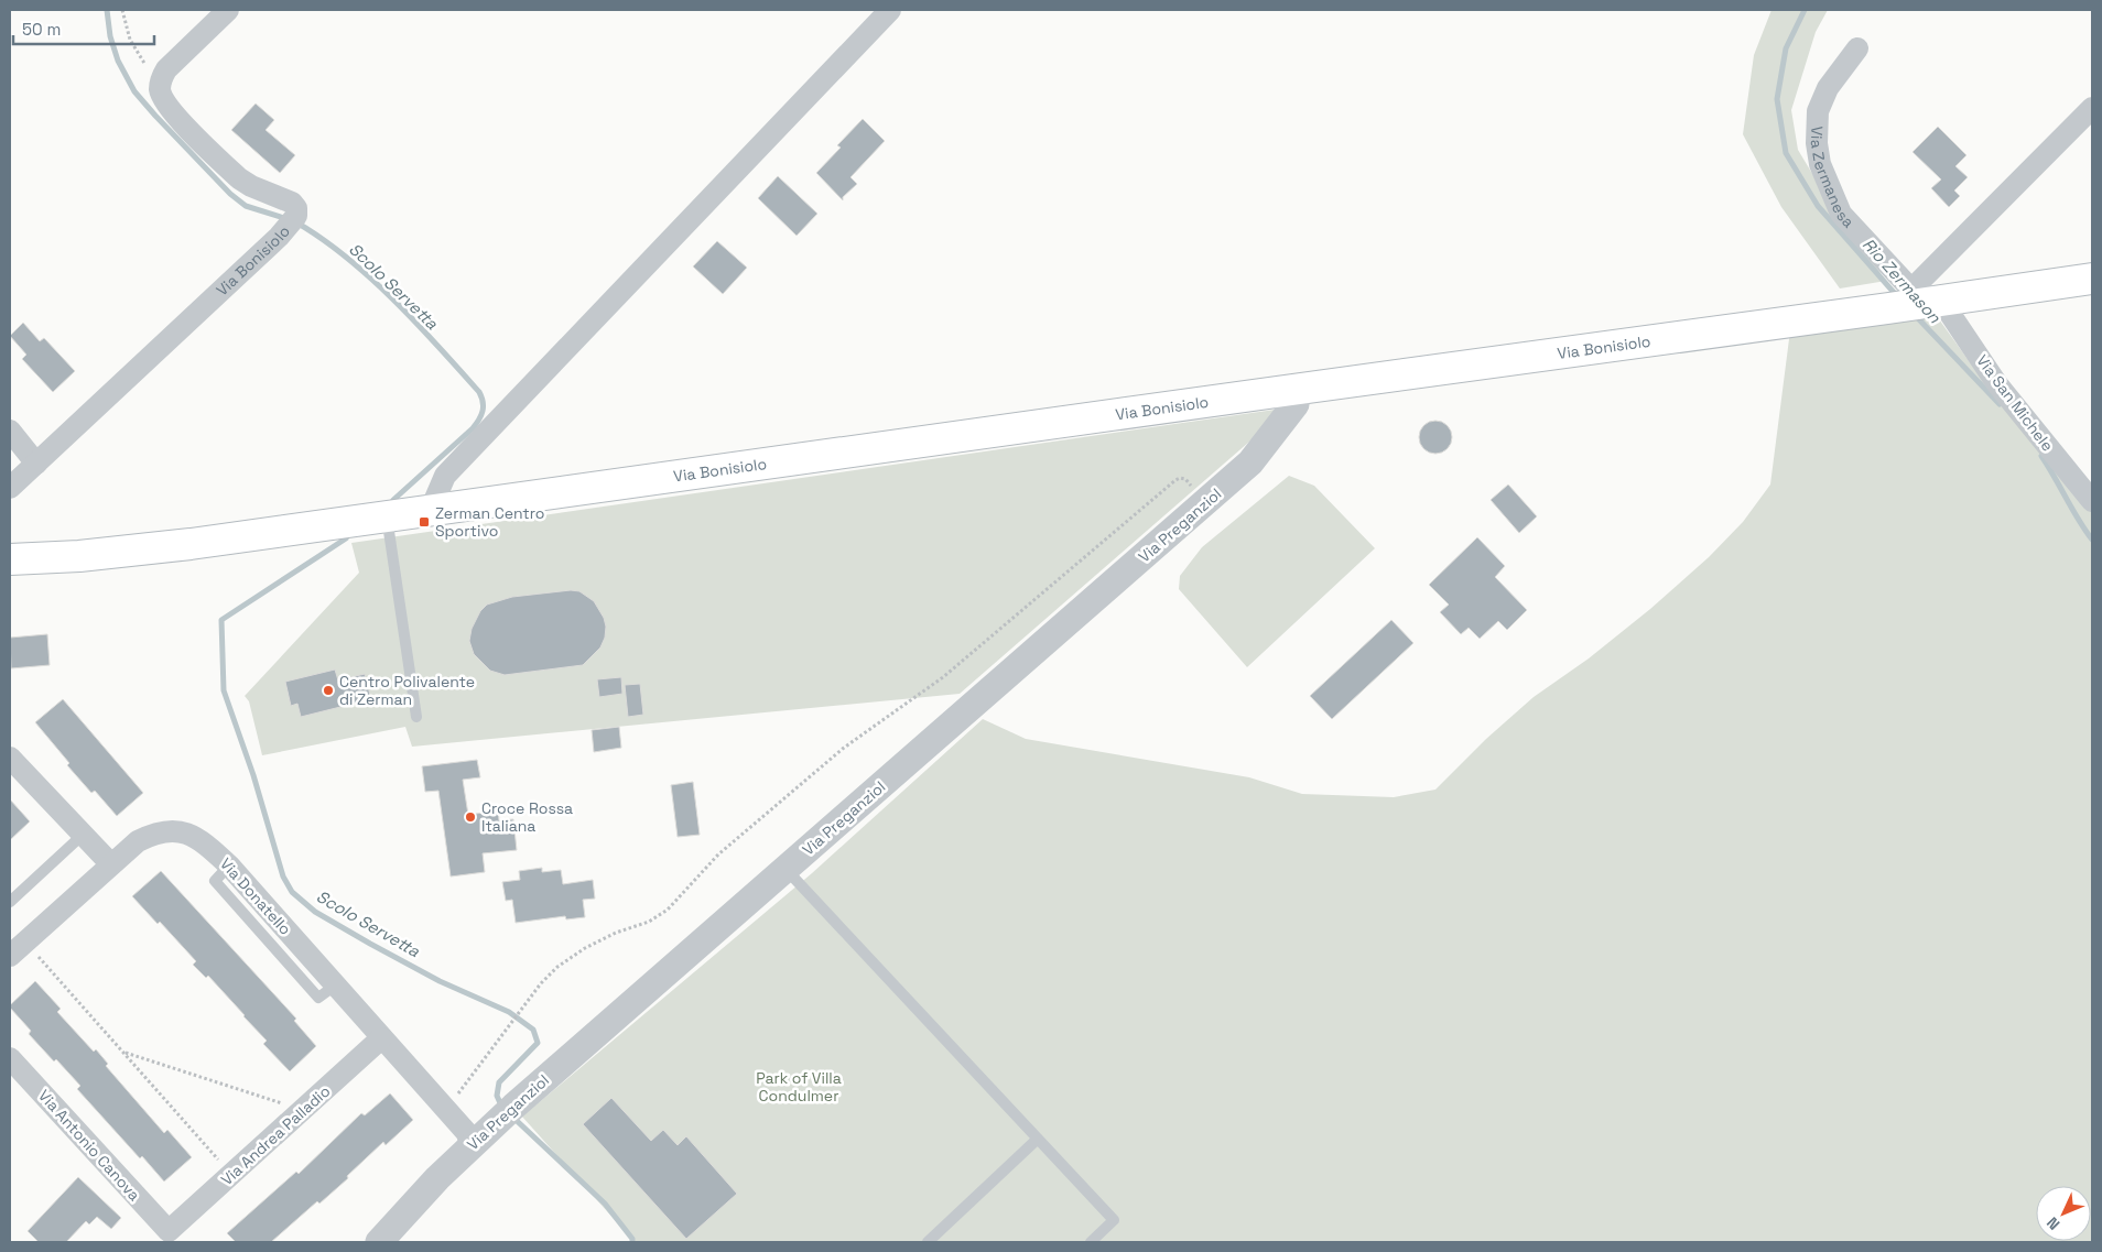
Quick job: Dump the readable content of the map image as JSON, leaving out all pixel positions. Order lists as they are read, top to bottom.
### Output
{
  "streets": {
    "main road": ["Via Zermanesa", "Via Bonisiolo"],
    "street": [
      "Via San Michele",
      "Via Preganziol",
      "Via Donatello",
      "Via Andrea Palladio",
      "Via Antonio Canova"
    ]
  },
  "crossings": [
    ["Via Zermanesa", "Via Bonisiolo"],
    ["Via Zermanesa", "Via San Michele"],
    ["Via Bonisiolo", "Via Preganziol"],
    ["Via Preganziol", "Via Donatello"],
    ["Via Donatello", "Via Andrea Palladio"],
    ["Via Andrea Palladio", "Via Antonio Canova"]
  ],
  "water": ["Rio Zermason", "Scolo Servetta"],
  "parks": ["Park of Villa Condulmer"],
  "places": {
    "transit": ["Zerman Centro Sportivo"],
    "other": ["Centro Polivalente di Zerman", "Croce Rossa Italiana"]
  },
  "scale_bar": "50 m",
  "north": "bottom left"
}
